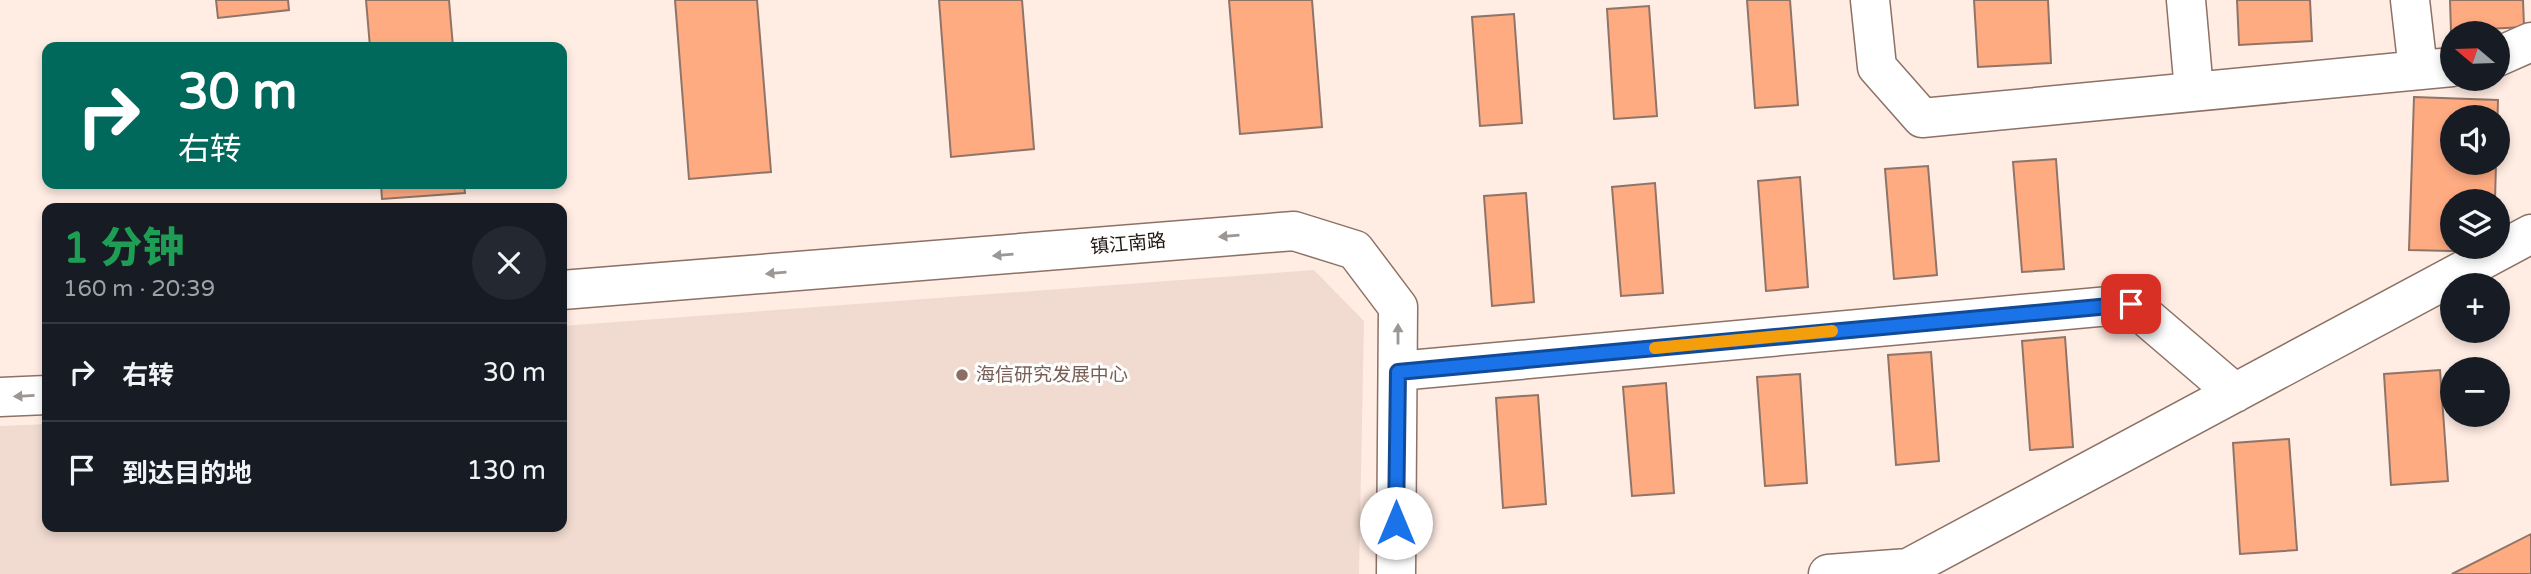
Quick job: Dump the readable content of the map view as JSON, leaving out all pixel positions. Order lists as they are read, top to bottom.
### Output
{
  "streets": {
    "street": ["镇江南路"]
  },
  "places": ["海信研究发展中心"],
  "north": "left",
  "page": {
    "map_buttons": ["+", "−"],
    "turn": ["30 m", "右转"],
    "heading": ["1 分钟", "160 m · 20:39"],
    "list": [
      {
        "name": "右转",
        "value": "30 m"
      },
      {
        "name": "到达目的地",
        "value": "130 m"
      }
    ]
  }
}
